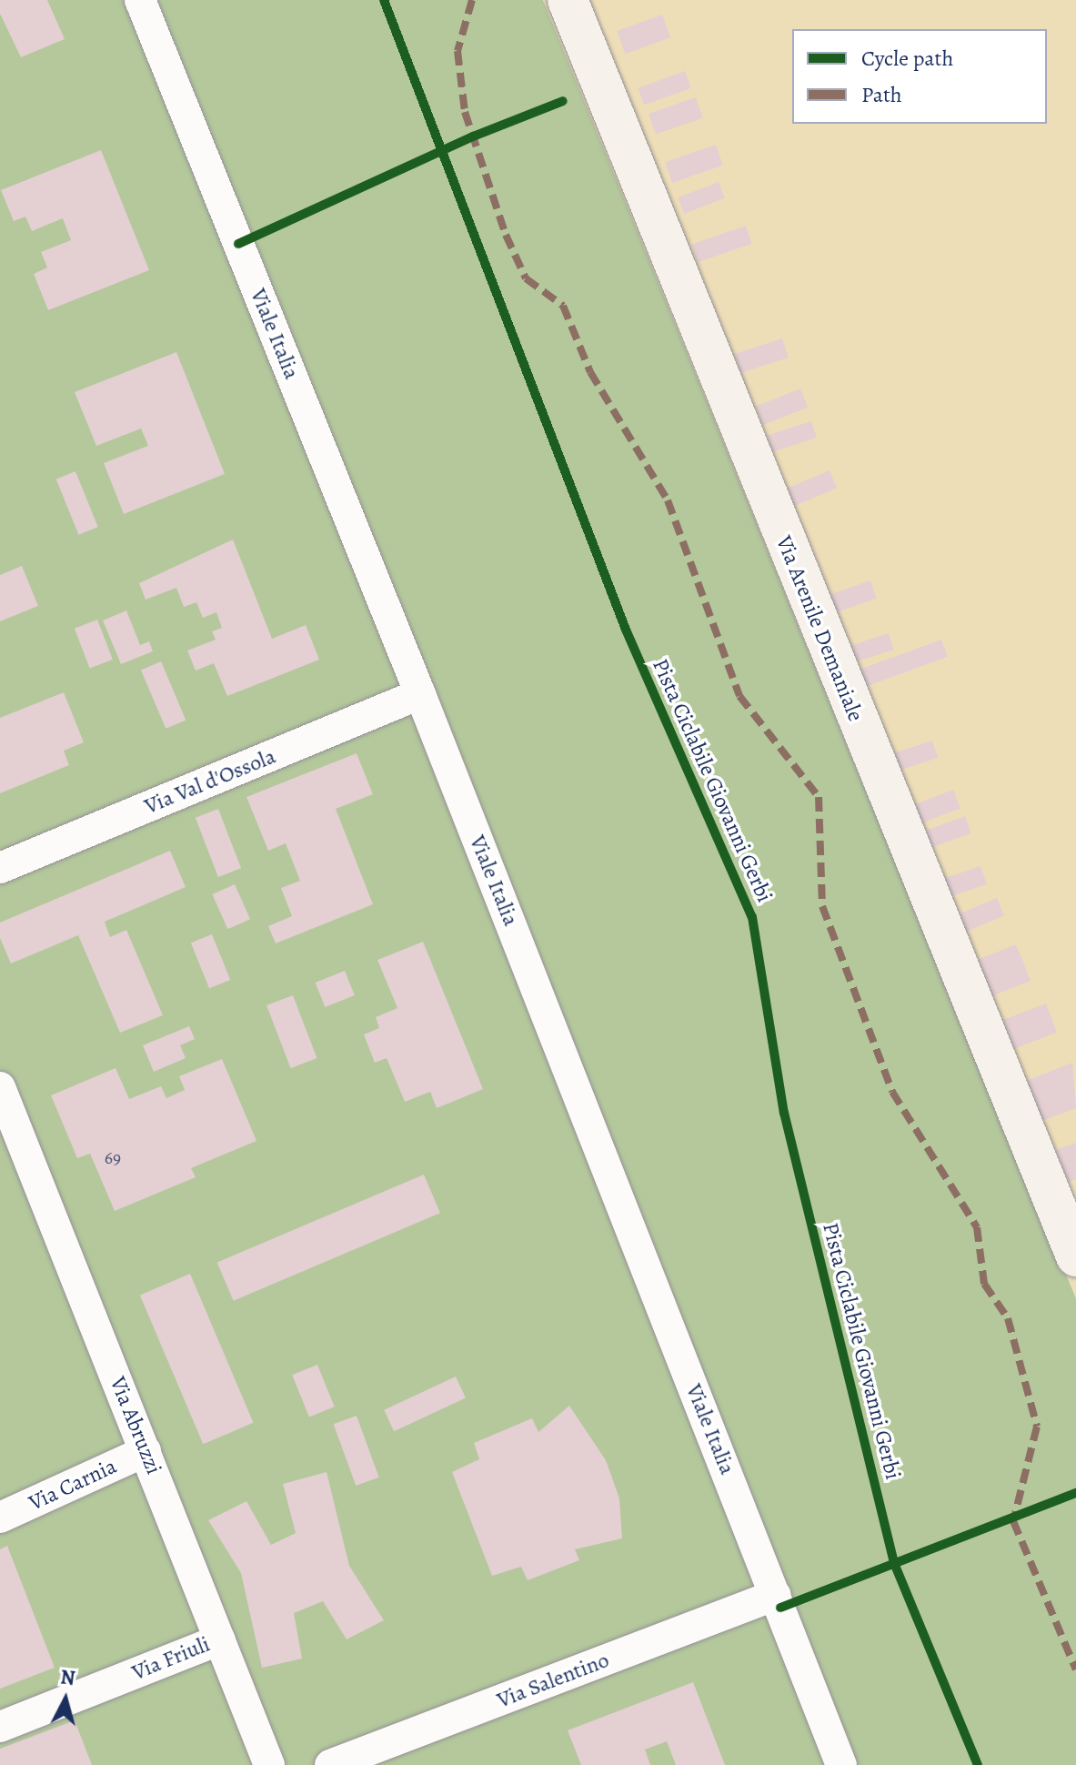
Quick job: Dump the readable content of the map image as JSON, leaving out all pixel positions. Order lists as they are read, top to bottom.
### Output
{
  "streets": {
    "street": [
      "Viale Italia",
      "Via Arenile Demaniale",
      "Via Val d'Ossola",
      "Via Abruzzi",
      "Via Carnia",
      "Via Friuli",
      "Via Salentino"
    ],
    "cycle path": ["Pista Ciclabile Giovanni Gerbi"]
  },
  "crossings": [
    ["Viale Italia", "Via Val d'Ossola"],
    ["Viale Italia", "Via Salentino"],
    ["Via Abruzzi", "Via Carnia"],
    ["Via Abruzzi", "Via Friuli"]
  ],
  "house_numbers": ["69"],
  "legend": ["Cycle path", "Path"],
  "north": "top"
}
